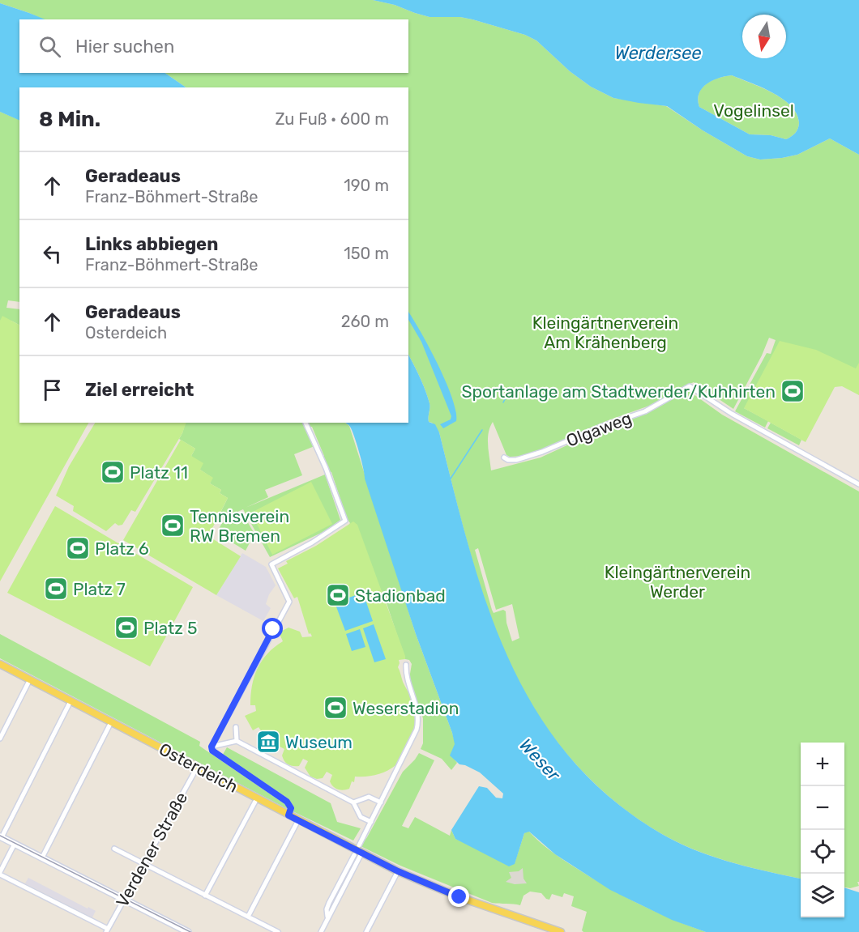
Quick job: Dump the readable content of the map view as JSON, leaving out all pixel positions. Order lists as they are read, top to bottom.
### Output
{
  "streets": {
    "main road": ["Osterdeich"],
    "street": ["Olgaweg", "Verdener Straße"]
  },
  "crossings": [
    ["Osterdeich", "Verdener Straße"]
  ],
  "water": ["Werdersee", "Weser"],
  "parks": ["Vogelinsel", "Kleingärtnerverein Am Krähenberg", "Kleingärtnerverein Werder"],
  "places": {
    "sports": [
      "Sportanlage am Stadtwerder/Kuhhirten",
      "Platz 11",
      "Tennisverein RW Bremen",
      "Platz 6",
      "Platz 7",
      "Stadionbad",
      "Platz 5",
      "Weserstadion"
    ],
    "museum": ["Wuseum"]
  },
  "north": "bottom",
  "page": {
    "search": "Hier suchen",
    "heading": ["8 Min.", "Zu Fuß · 600 m"],
    "list": [
      ["Geradeaus", "Franz-Böhmert-Straße", "190 m"],
      ["Links abbiegen", "Franz-Böhmert-Straße", "150 m"],
      ["Geradeaus", "Osterdeich", "260 m"],
      "Ziel erreicht"
    ],
    "map_buttons": ["+", "−"]
  }
}
